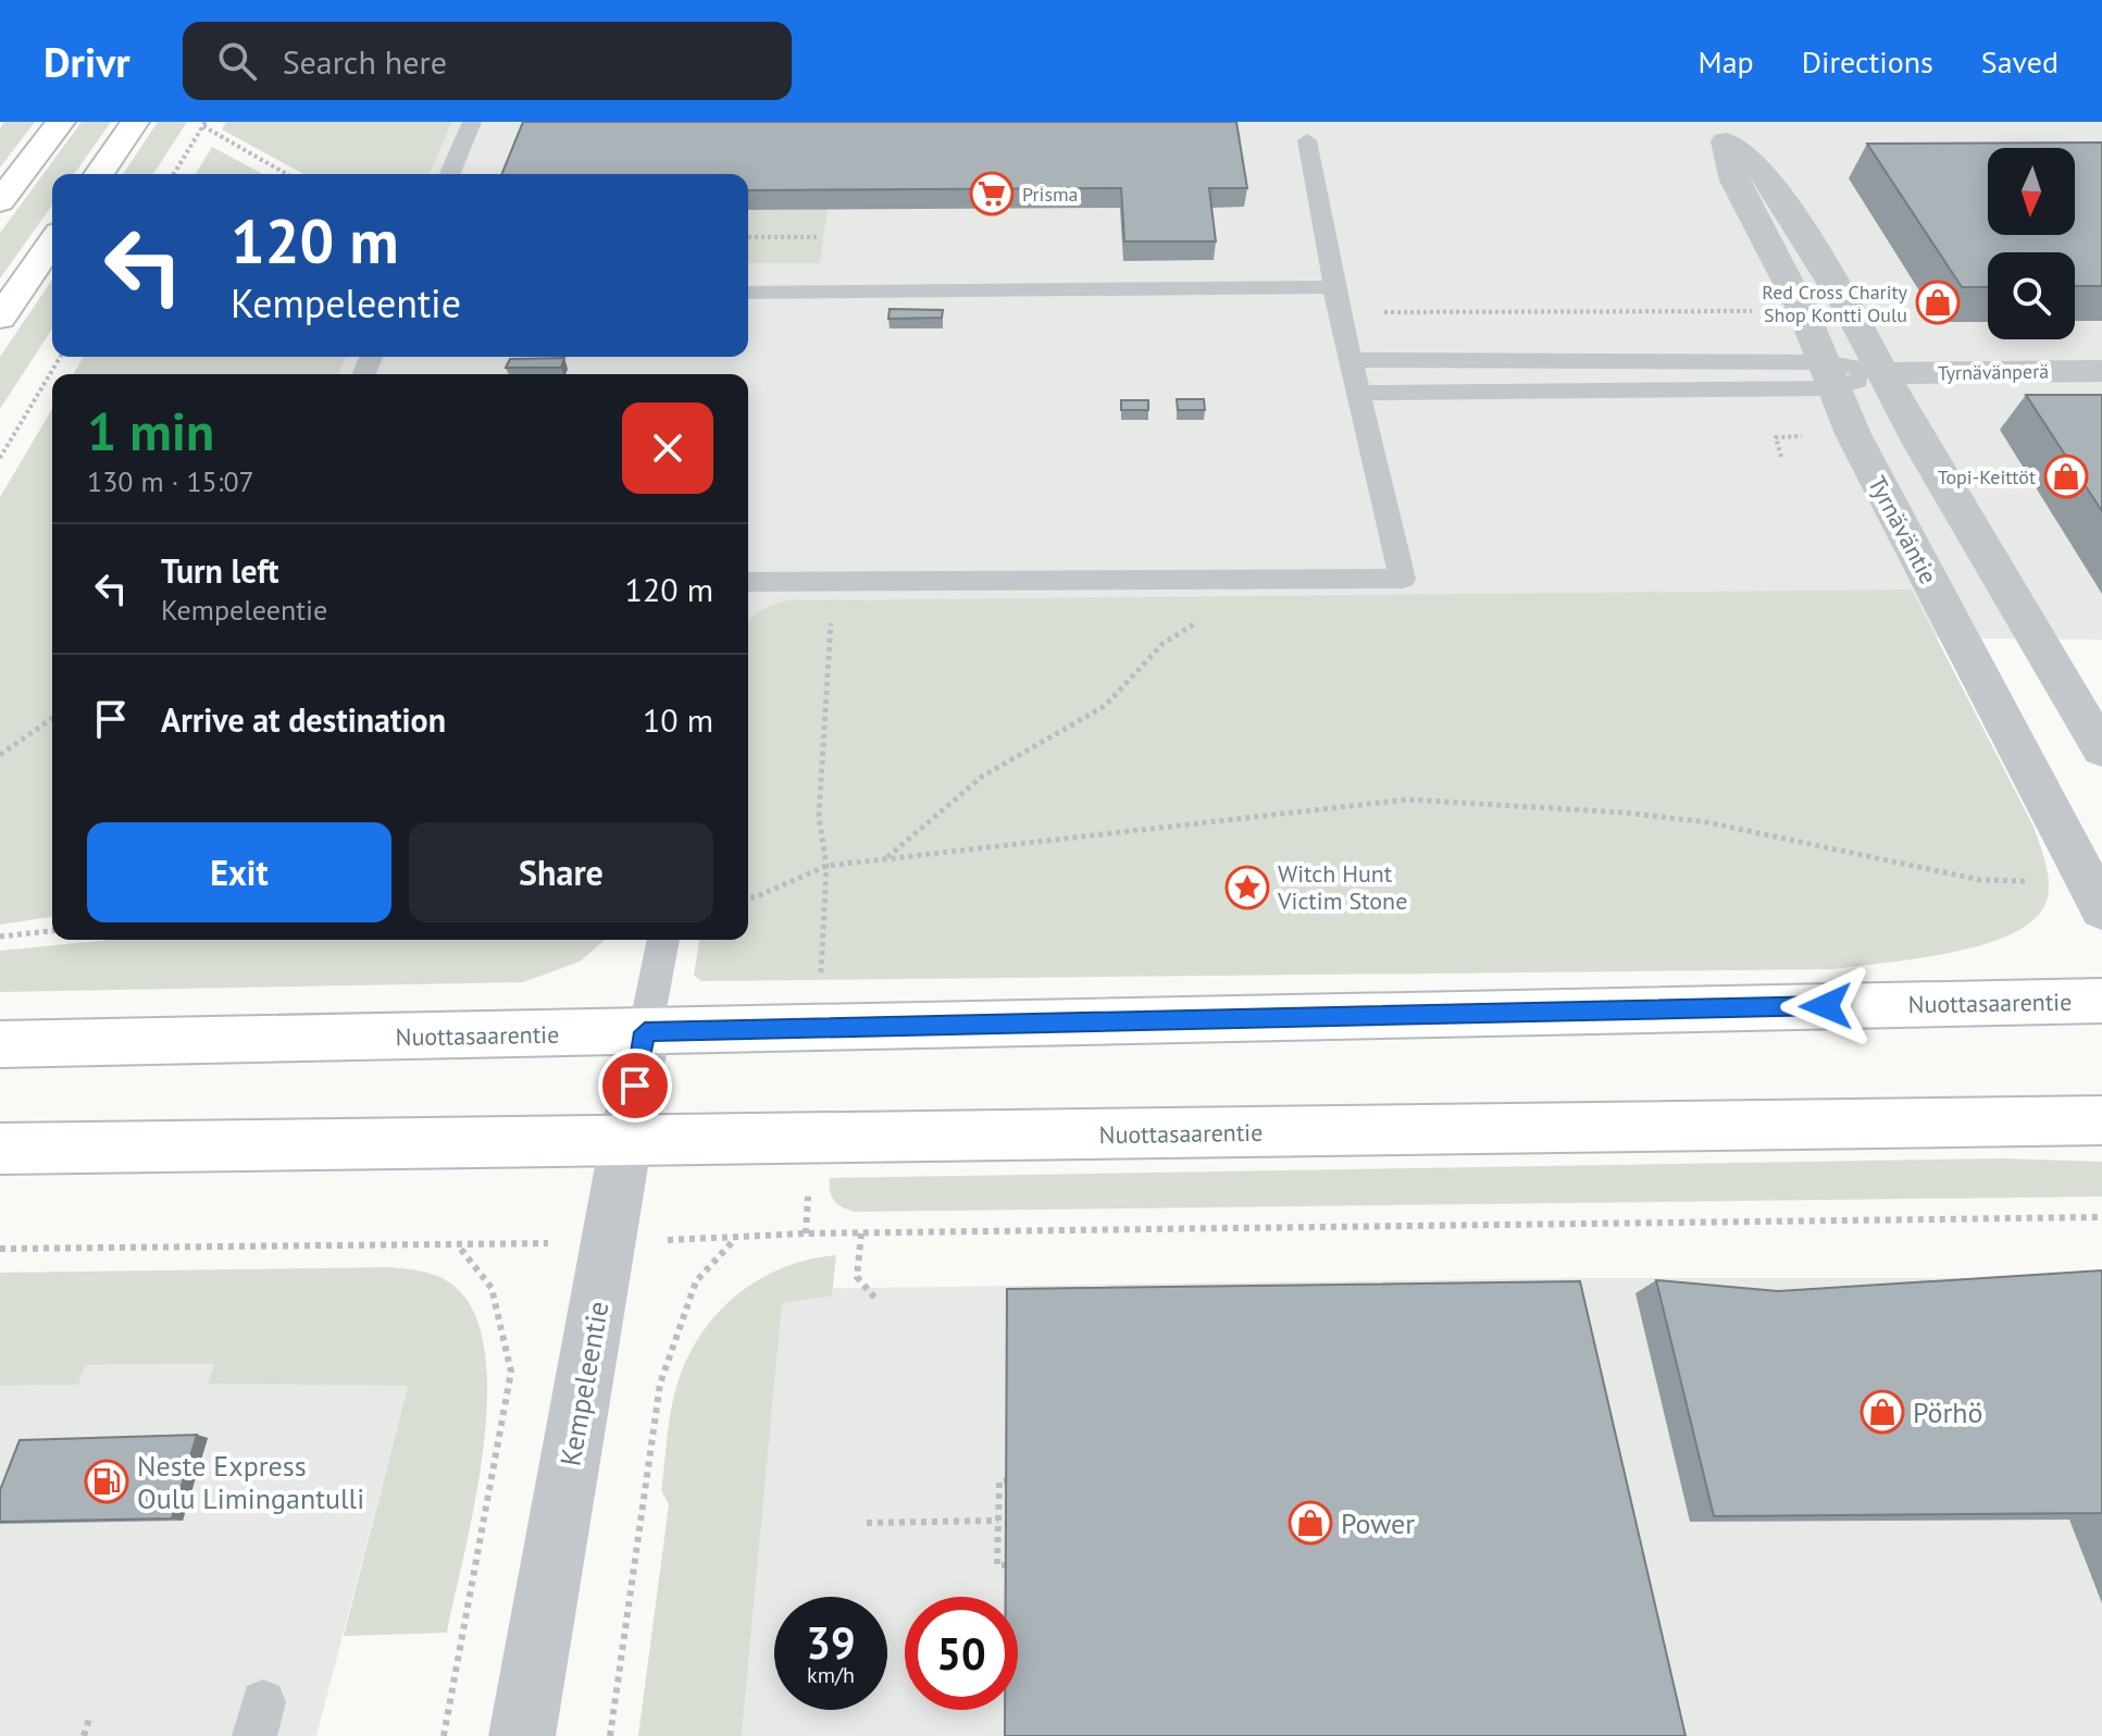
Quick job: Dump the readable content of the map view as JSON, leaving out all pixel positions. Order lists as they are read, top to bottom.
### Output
{
  "streets": {
    "main road": ["Nuottasaarentie"],
    "street": ["Tyrnävänperä", "Tyrnäväntie", "Kempeleentie"]
  },
  "crossings": [
    ["Tyrnävänperä", "Tyrnäväntie"],
    ["Nuottasaarentie", "Kempeleentie"]
  ],
  "places": {
    "supermarket": ["Prisma"],
    "shop": [
      "Red Cross Charity Shop Kontti Oulu",
      "Topi-Keittöt",
      "Pörhö",
      "Power"
    ],
    "place": ["Witch Hunt Victim Stone"],
    "fuel station": ["Neste Express Oulu Limingantulli"]
  },
  "north": "bottom",
  "page": {
    "header": "Drivr",
    "search": "Search here",
    "nav": ["Map", "Directions", "Saved"],
    "turn": ["120 m", "Kempeleentie"],
    "heading": ["1 min", "130 m · 15:07"],
    "list": [
      {
        "name": "Turn left",
        "note": "Kempeleentie",
        "value": "120 m"
      },
      {
        "name": "Arrive at destination",
        "value": "10 m"
      }
    ],
    "buttons": ["Exit", "Share"],
    "speed": "39 km/h",
    "limit": "50"
  }
}
